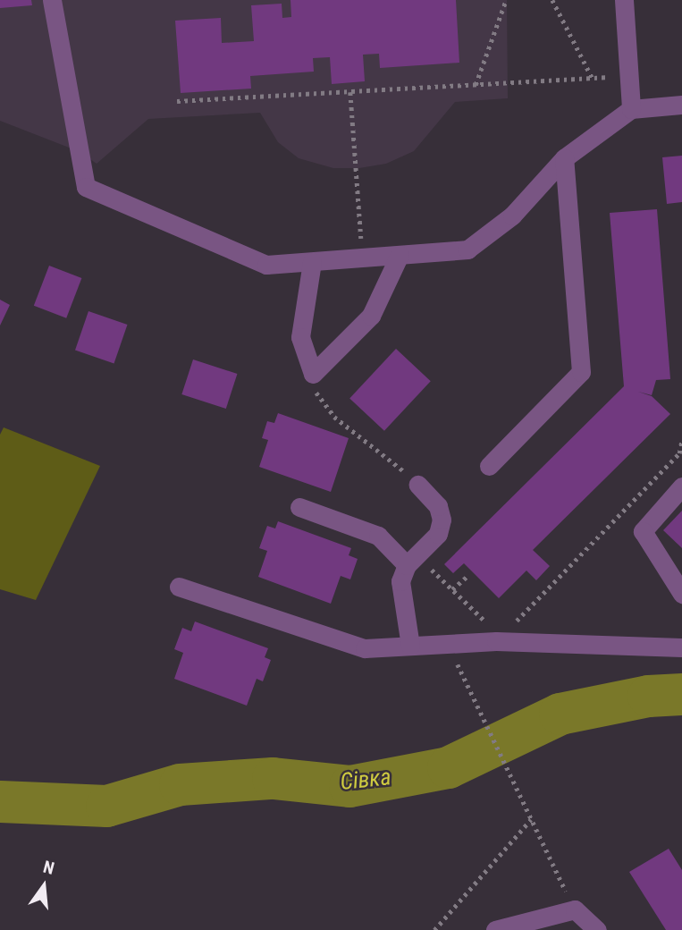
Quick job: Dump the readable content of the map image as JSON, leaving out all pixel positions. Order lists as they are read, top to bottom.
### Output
{
  "water": ["Сівка"],
  "north": "top"
}
